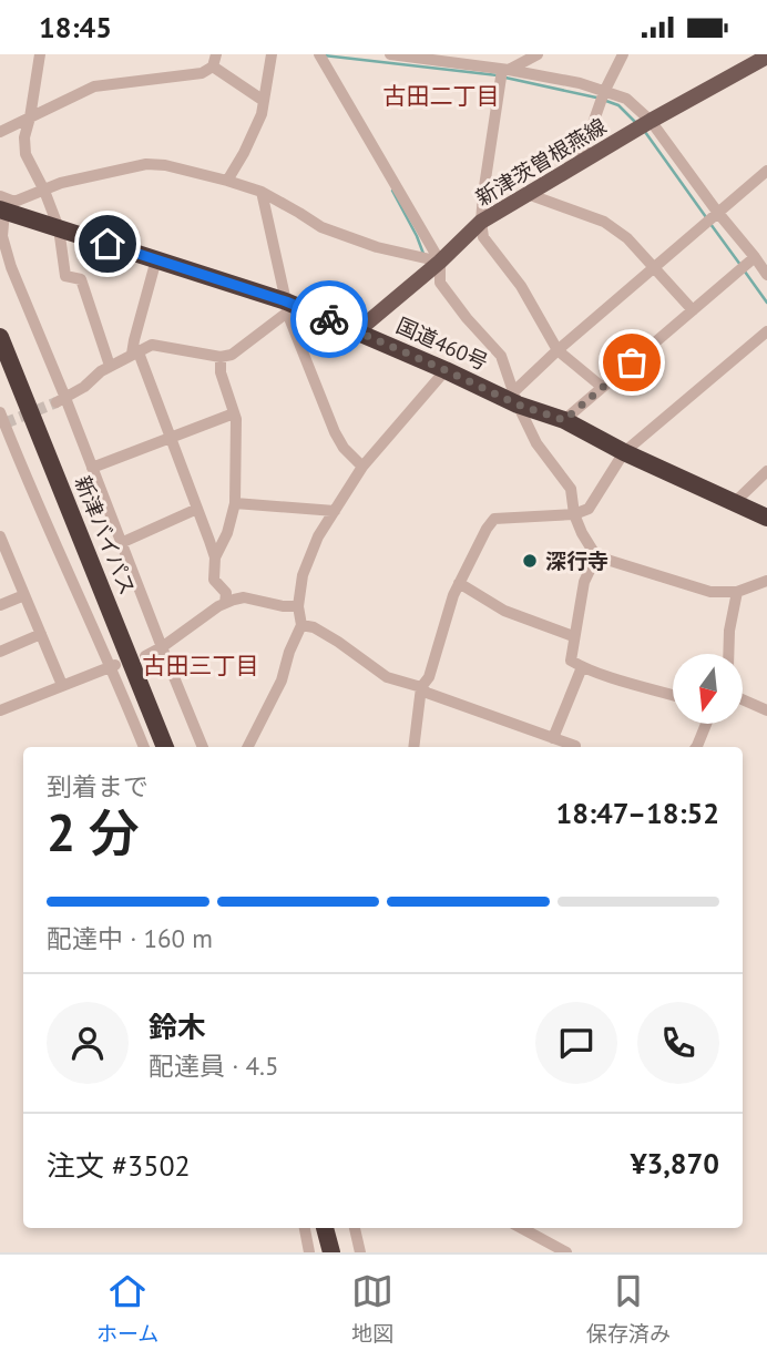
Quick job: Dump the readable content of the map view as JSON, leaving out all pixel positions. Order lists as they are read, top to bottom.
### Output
{
  "streets": {
    "highway": ["国道460号", "新津バイパス"],
    "main road": ["新津茨曽根燕線"]
  },
  "crossings": [
    ["新津茨曽根燕線", "国道460号"]
  ],
  "districts": ["古田二丁目", "古田三丁目"],
  "places": ["深行寺"],
  "north": "bottom",
  "page": {
    "status": "18:45",
    "heading": ["2 分", "到着まで", "18:47–18:52"],
    "panel": [
      "鈴木",
      "配達員 · 4.5",
      "注文 #3502",
      "¥3,870"
    ],
    "bar": "配達中 · 160 m",
    "tabs": ["ホーム", "地図", "保存済み"]
  }
}
